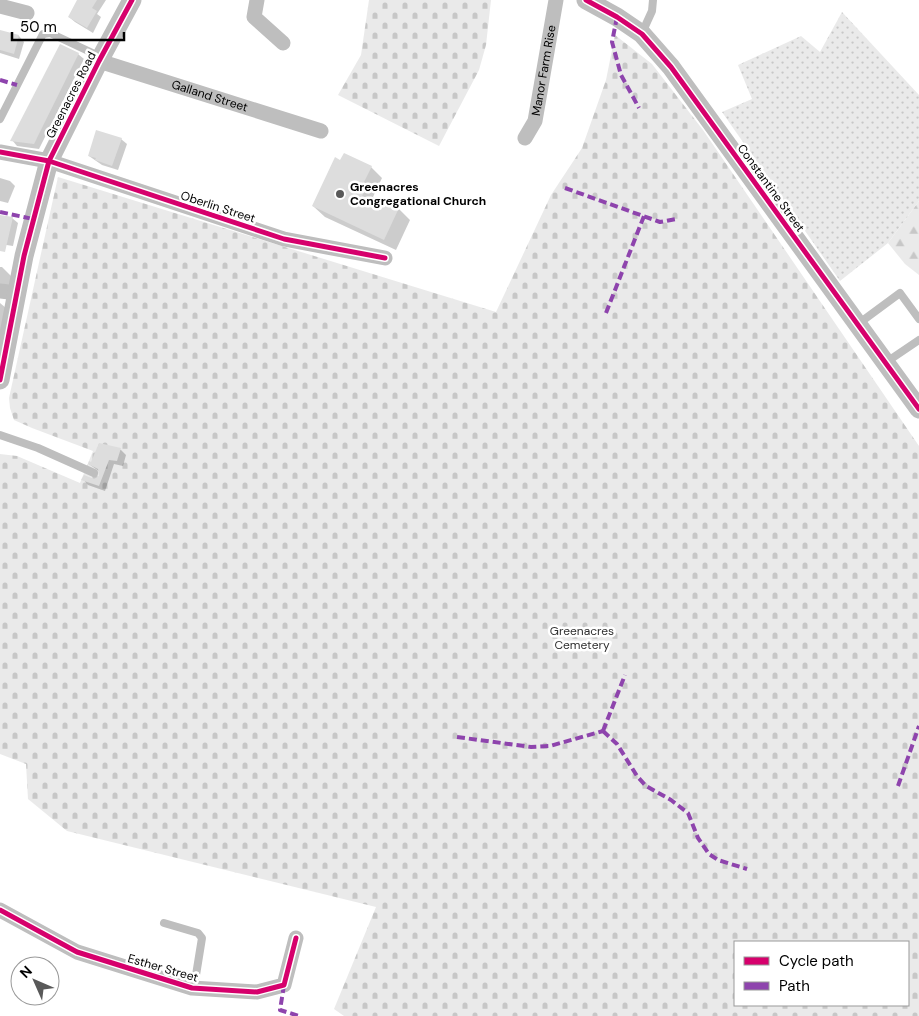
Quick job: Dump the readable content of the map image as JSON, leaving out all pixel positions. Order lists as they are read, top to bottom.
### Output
{
  "streets": {
    "street": [
      "Manor Farm Rise",
      "Greenacres Road",
      "Galland Street",
      "Constantine Street",
      "Oberlin Street",
      "Esther Street"
    ]
  },
  "crossings": [
    ["Greenacres Road", "Galland Street"],
    ["Greenacres Road", "Oberlin Street"]
  ],
  "parks": ["Greenacres Cemetery"],
  "places": ["Greenacres Congregational Church"],
  "legend": ["Cycle path", "Path"],
  "scale_bar": "50 m",
  "north": "top left"
}
